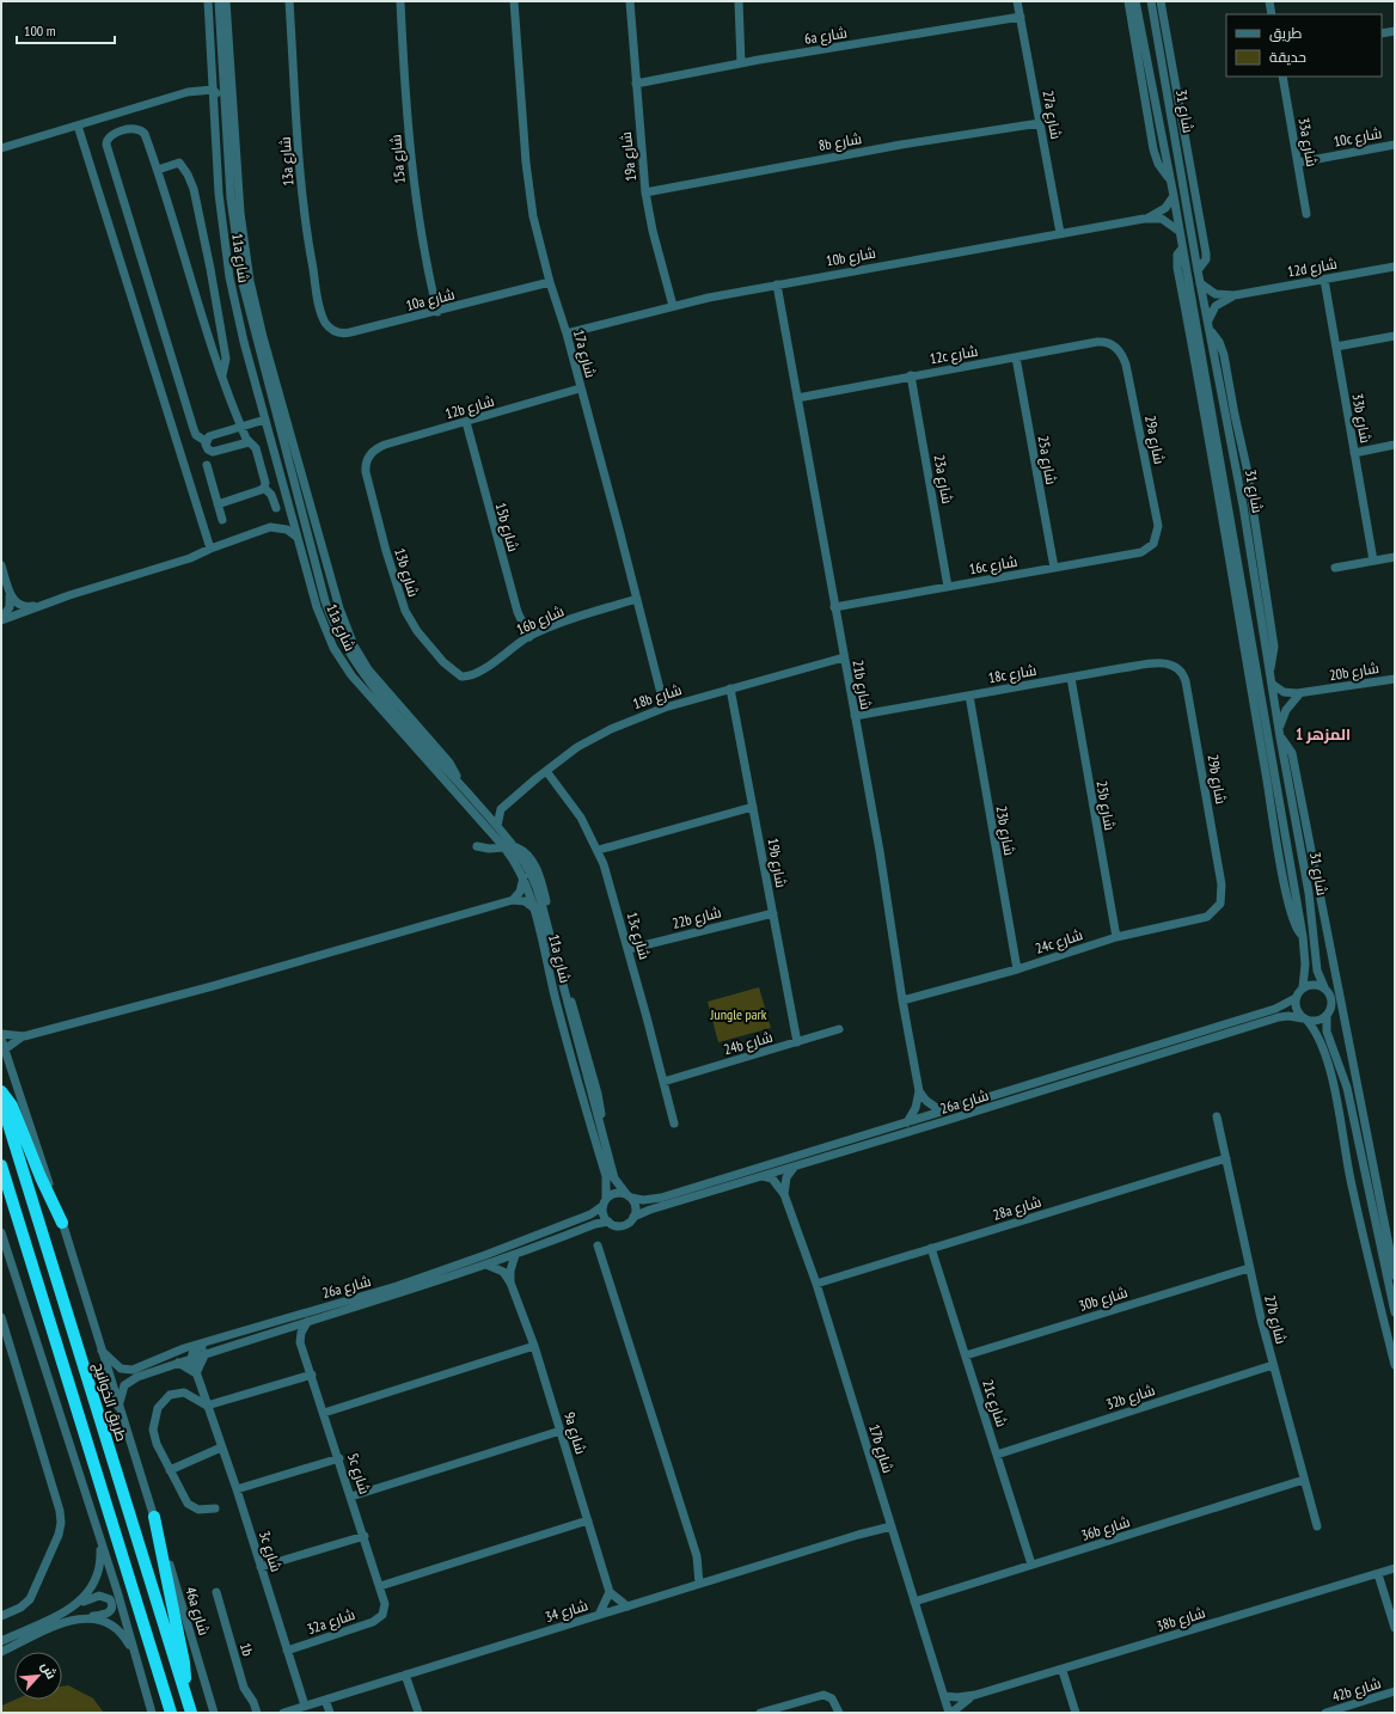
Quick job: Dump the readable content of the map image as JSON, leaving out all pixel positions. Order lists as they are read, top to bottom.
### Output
{
  "streets": {
    "highway": ["طريق الخوانيج"],
    "street": [
      "6a شارع",
      "شارع 31",
      "27a شارع",
      "10c شارع",
      "8b شارع",
      "33a شارع",
      "19a شارع",
      "15a شارع",
      "13a شارع",
      "10b شارع",
      "11a شارع",
      "12d شارع",
      "10a شارع",
      "17a شارع",
      "12c شارع",
      "12b شارع",
      "33b شارع",
      "29a شارع",
      "25a شارع",
      "23a شارع",
      "15b شارع",
      "16c شارع",
      "13b شارع",
      "16b شارع",
      "20b شارع",
      "18c شارع",
      "21b شارع",
      "18b شارع",
      "29b شارع",
      "25b شارع",
      "23b شارع",
      "19b شارع",
      "22b شارع",
      "13c شارع",
      "24c شارع",
      "24b شارع",
      "26a شارع",
      "28a شارع",
      "30b شارع",
      "27b شارع",
      "32b شارع",
      "21c شارع",
      "9a شارع",
      "17b شارع",
      "5c شارع",
      "36b شارع",
      "3c شارع",
      "46a شارع",
      "شارع 34",
      "38b شارع",
      "32a شارع",
      "1b",
      "42b شارع"
    ]
  },
  "crossings": [
    ["6a شارع", "27a شارع"],
    ["6a شارع", "19a شارع"],
    ["شارع 31", "10b شارع"],
    ["شارع 31", "12d شارع"],
    ["شارع 31", "20b شارع"],
    ["شارع 31", "26a شارع"],
    ["27a شارع", "8b شارع"],
    ["27a شارع", "10b شارع"],
    ["10c شارع", "33a شارع"],
    ["8b شارع", "19a شارع"],
    ["19a شارع", "10b شارع"],
    ["15a شارع", "10a شارع"],
    ["13a شارع", "10a شارع"],
    ["10b شارع", "17a شارع"],
    ["10b شارع", "21b شارع"],
    ["11a شارع", "26a شارع"],
    ["12d شارع", "33b شارع"],
    ["10a شارع", "17a شارع"],
    ["17a شارع", "12b شارع"],
    ["17a شارع", "16b شارع"],
    ["17a شارع", "18b شارع"],
    ["12c شارع", "29a شارع"],
    ["12c شارع", "25a شارع"],
    ["12c شارع", "23a شارع"],
    ["12c شارع", "21b شارع"],
    ["12b شارع", "15b شارع"],
    ["12b شارع", "13b شارع"],
    ["29a شارع", "16c شارع"],
    ["25a شارع", "16c شارع"],
    ["23a شارع", "16c شارع"],
    ["15b شارع", "16b شارع"],
    ["16c شارع", "21b شارع"],
    ["13b شارع", "16b شارع"],
    ["18c شارع", "21b شارع"],
    ["18c شارع", "29b شارع"],
    ["18c شارع", "25b شارع"],
    ["18c شارع", "23b شارع"],
    ["21b شارع", "18b شارع"],
    ["21b شارع", "24c شارع"],
    ["21b شارع", "26a شارع"],
    ["18b شارع", "19b شارع"],
    ["18b شارع", "13c شارع"],
    ["29b شارع", "24c شارع"],
    ["25b شارع", "24c شارع"],
    ["23b شارع", "24c شارع"],
    ["19b شارع", "22b شارع"],
    ["19b شارع", "24b شارع"],
    ["22b شارع", "13c شارع"],
    ["13c شارع", "24b شارع"],
    ["26a شارع", "9a شارع"],
    ["26a شارع", "17b شارع"],
    ["26a شارع", "3c شارع"],
    ["26a شارع", "46a شارع"],
    ["28a شارع", "27b شارع"],
    ["28a شارع", "21c شارع"],
    ["28a شارع", "17b شارع"],
    ["30b شارع", "27b شارع"],
    ["30b شارع", "21c شارع"],
    ["27b شارع", "32b شارع"],
    ["27b شارع", "36b شارع"],
    ["32b شارع", "21c شارع"],
    ["21c شارع", "36b شارع"],
    ["17b شارع", "36b شارع"],
    ["17b شارع", "شارع 34"],
    ["17b شارع", "38b شارع"],
    ["5c شارع", "32a شارع"],
    ["3c شارع", "شارع 34"],
    ["3c شارع", "32a شارع"]
  ],
  "districts": ["المزهر 1"],
  "parks": ["Jungle park"],
  "legend": ["طريق", "حديقة"],
  "scale_bar": "100 m",
  "north": "top right"
}
